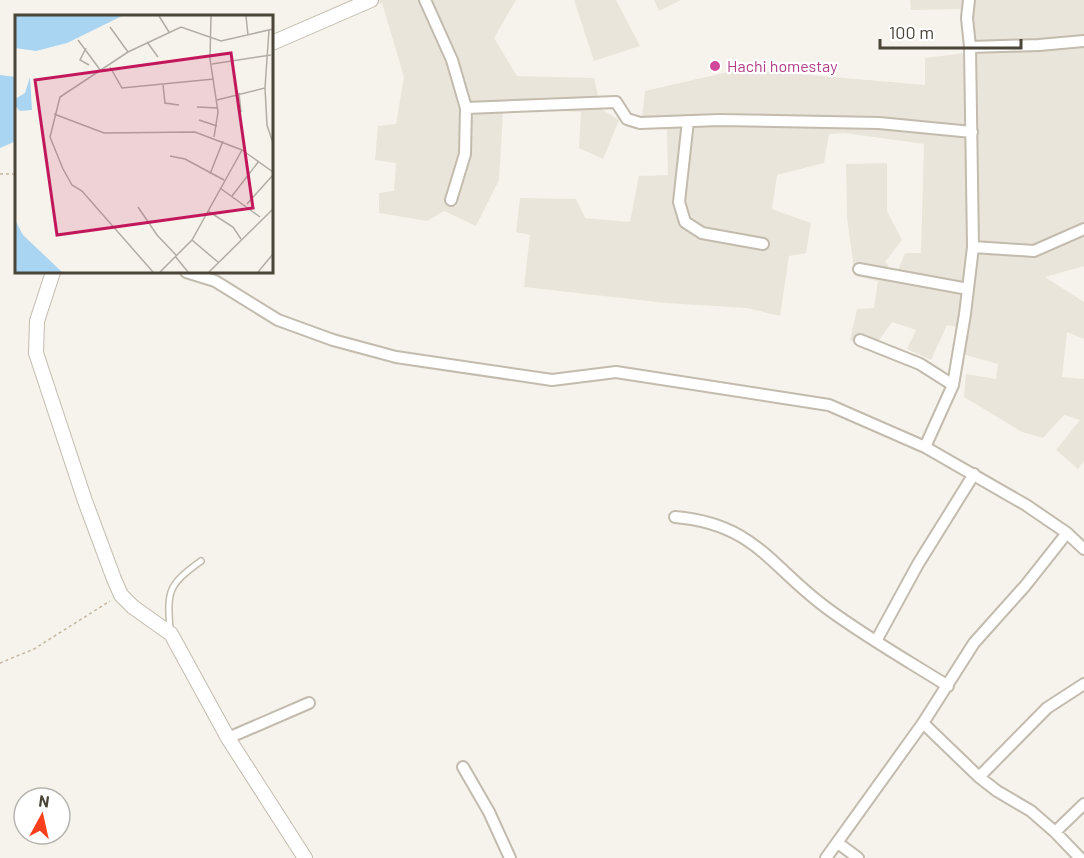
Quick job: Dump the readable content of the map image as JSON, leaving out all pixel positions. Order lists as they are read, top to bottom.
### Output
{
  "places": ["Hachi homestay"],
  "scale_bar": "100 m",
  "north": "top"
}
